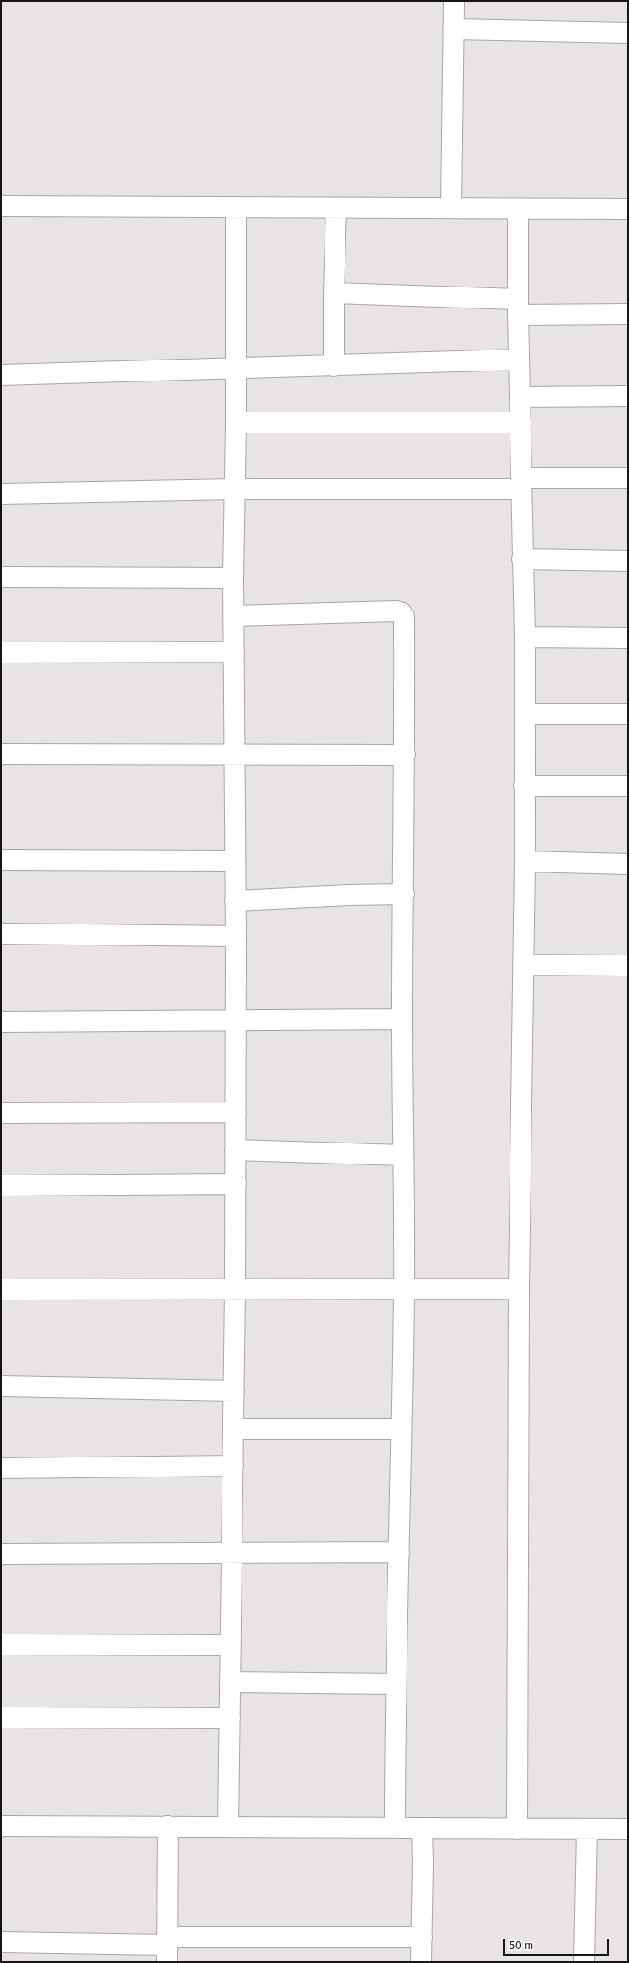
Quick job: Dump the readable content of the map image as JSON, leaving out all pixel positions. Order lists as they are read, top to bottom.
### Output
{
  "scale_bar": "50 m"
}
